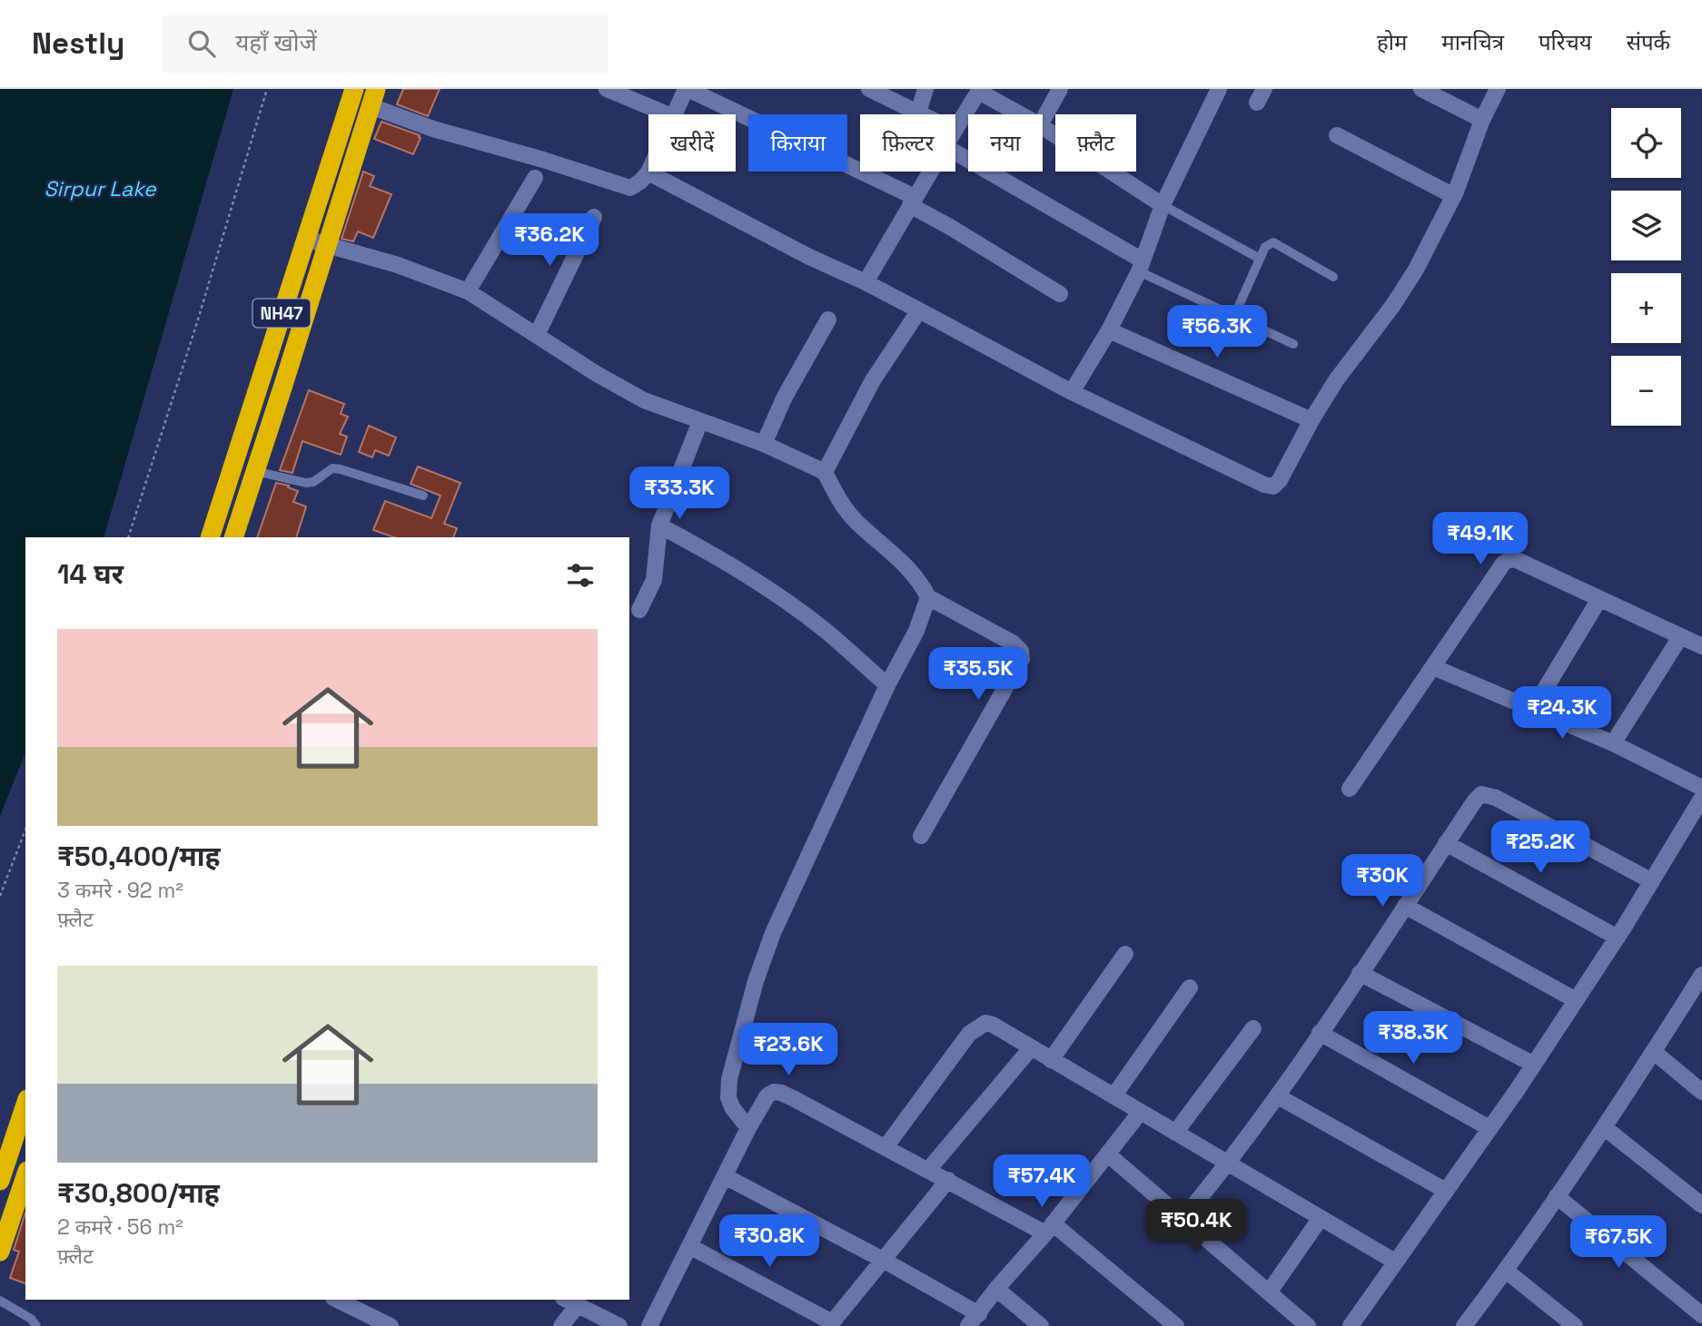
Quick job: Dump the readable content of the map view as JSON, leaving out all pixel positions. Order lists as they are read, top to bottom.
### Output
{
  "streets": {
    "highway": ["NH47"]
  },
  "water": ["Sirpur Lake"],
  "page": {
    "header": "Nestly",
    "search": "यहाँ खोजें",
    "nav": [
      "होम",
      "मानचित्र",
      "परिचय",
      "संपर्क"
    ],
    "map_buttons": ["+", "−"],
    "chip": [
      "खरीदें",
      "किराया",
      "फ़िल्टर",
      "नया",
      "फ़्लैट"
    ],
    "price": [
      "₹36.2K",
      "₹56.3K",
      "₹33.3K",
      "₹49.1K",
      "₹35.5K",
      "₹24.3K",
      "₹25.2K",
      "₹30K",
      "₹38.3K",
      "₹23.6K",
      "₹57.4K",
      "₹50.4K",
      "₹30.8K",
      "₹67.5K"
    ],
    "heading": "14 घर",
    "list": [
      {
        "name": "₹50,400/माह",
        "note": "3 कमरे · 92 m² · फ़्लैट"
      },
      {
        "name": "₹30,800/माह",
        "note": "2 कमरे · 56 m² · फ़्लैट"
      }
    ]
  }
}
